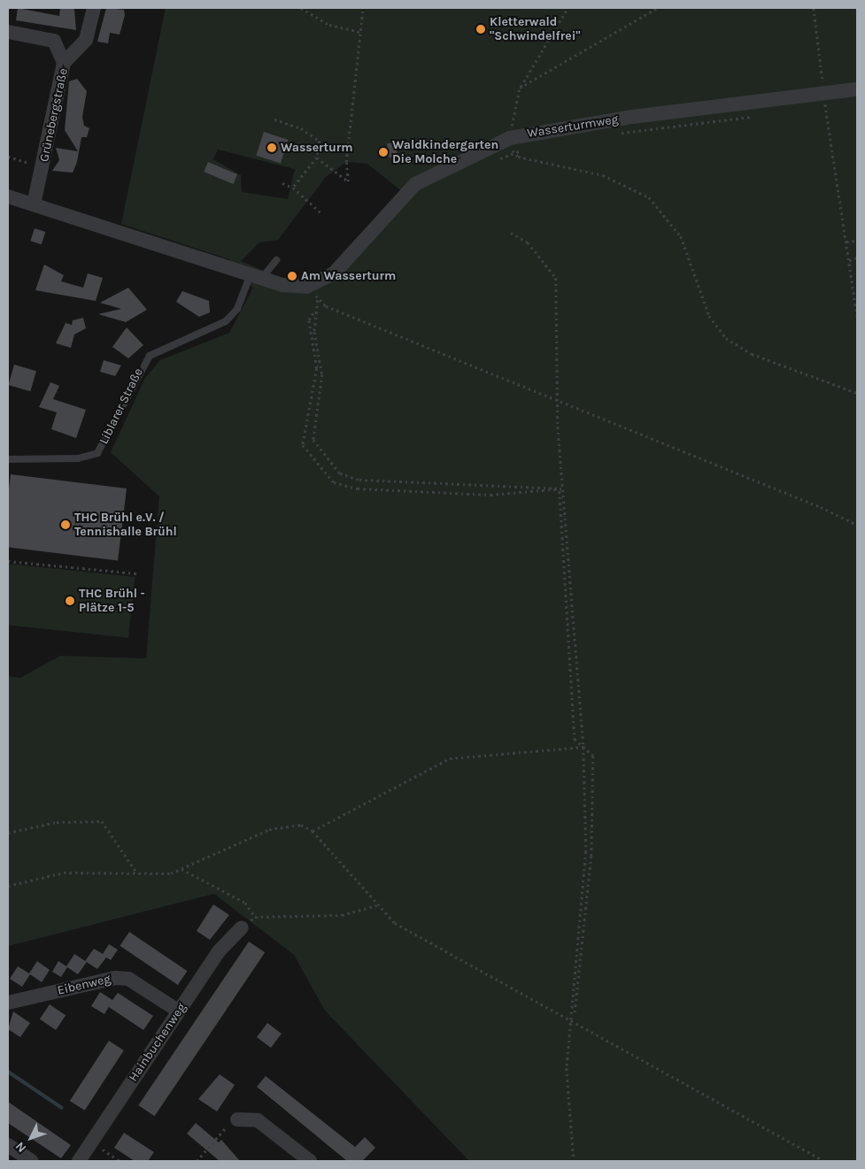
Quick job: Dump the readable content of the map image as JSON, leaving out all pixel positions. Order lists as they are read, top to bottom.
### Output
{
  "streets": {
    "street": [
      "Grünebergstraße",
      "Wasserturmweg",
      "Eibenweg",
      "Hainbuchenweg"
    ],
    "lane": ["Liblarer Straße"]
  },
  "crossings": [
    ["Eibenweg", "Hainbuchenweg"]
  ],
  "places": [
    "Kletterwald \"Schwindelfrei\"",
    "Wasserturm",
    "Waldkindergarten Die Molche",
    "Am Wasserturm",
    "THC Brühl e.V. / Tennishalle Brühl",
    "THC Brühl - Plätze 1-5"
  ],
  "north": "bottom left"
}
